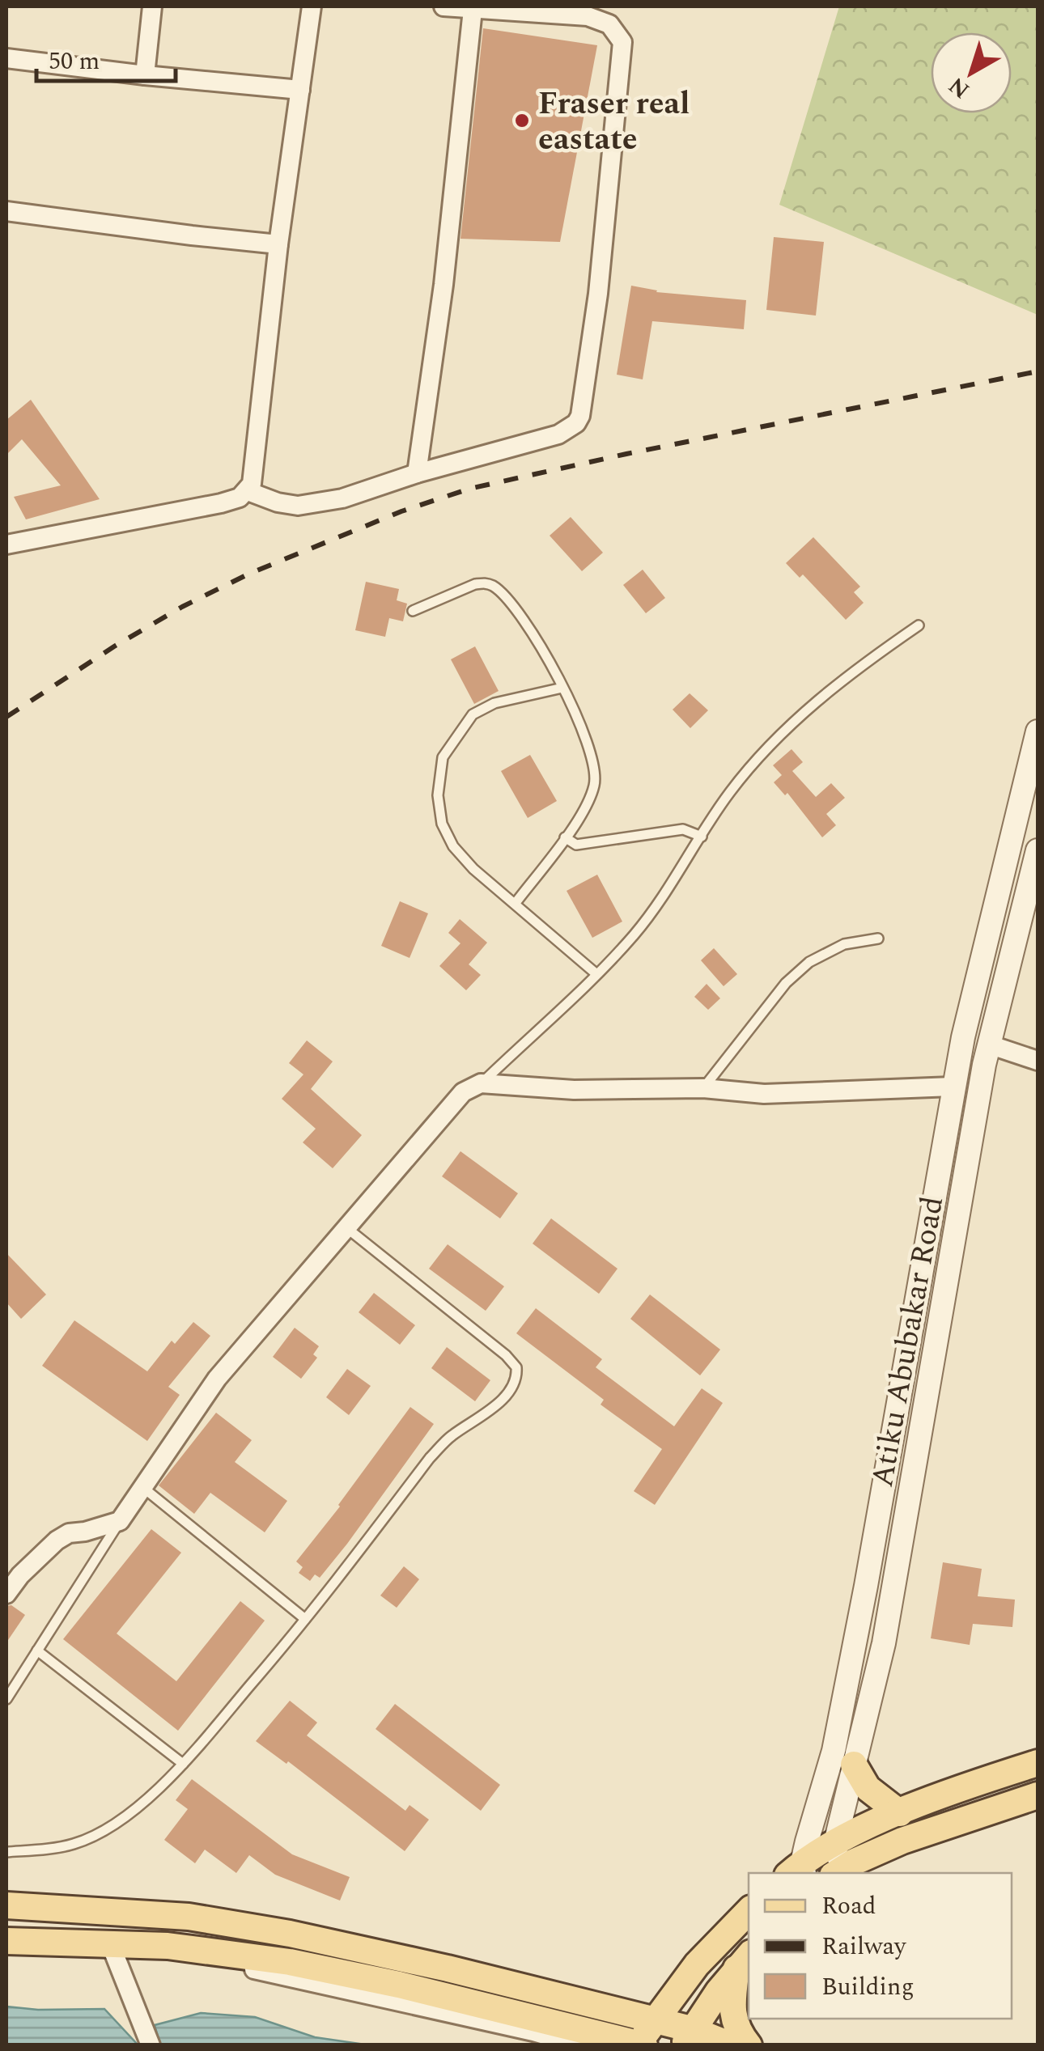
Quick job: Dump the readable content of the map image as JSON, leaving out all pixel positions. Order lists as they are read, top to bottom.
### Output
{
  "streets": {
    "street": ["Atiku Abubakar Road"]
  },
  "places": ["Fraser real eastate"],
  "legend": ["Road", "Railway", "Building"],
  "scale_bar": "50 m",
  "north": "bottom left"
}
